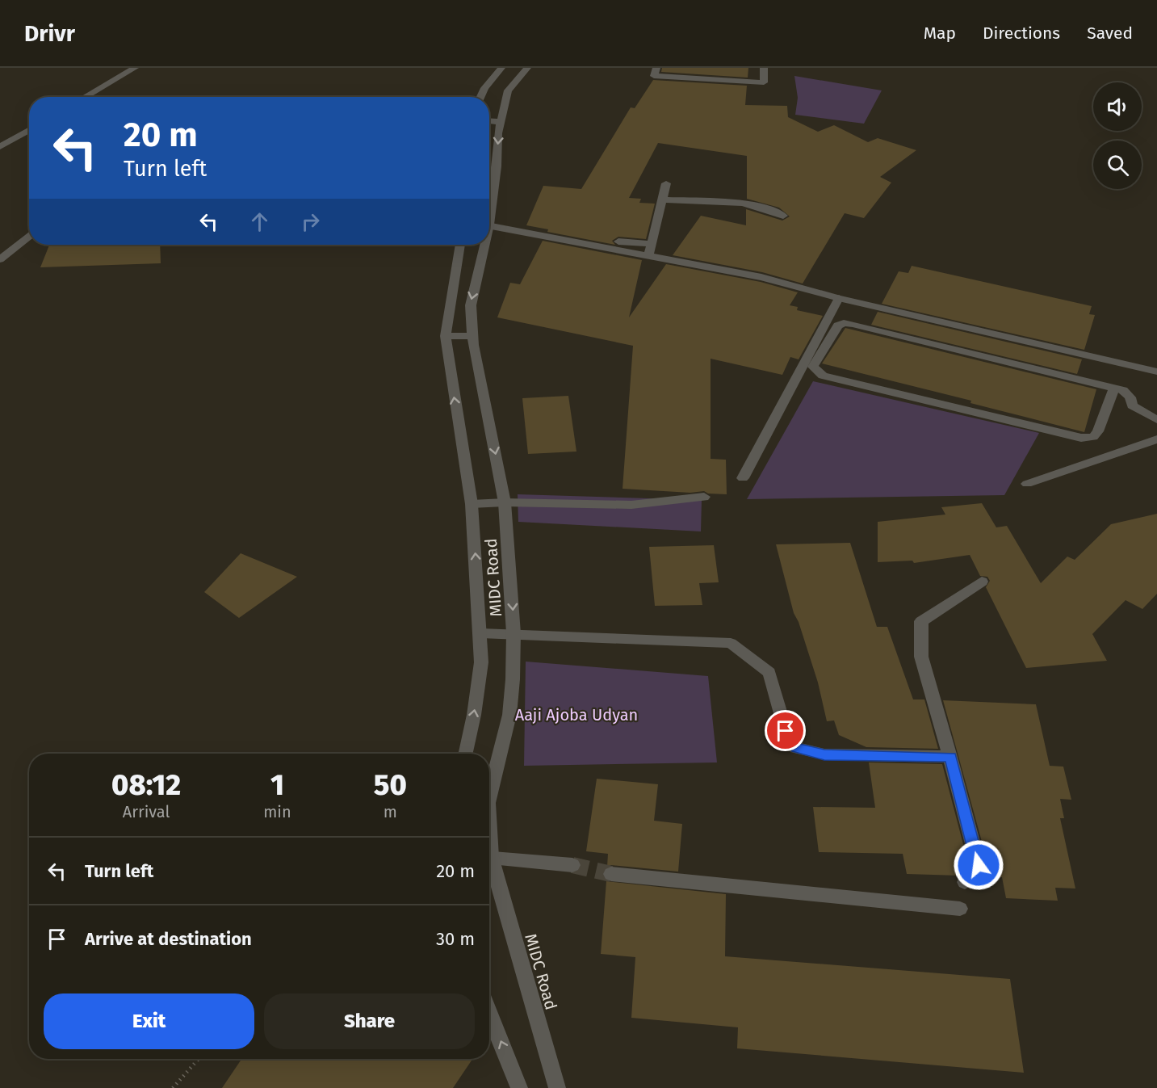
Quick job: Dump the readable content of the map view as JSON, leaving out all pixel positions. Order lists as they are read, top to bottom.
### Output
{
  "streets": {
    "street": ["MIDC Road"]
  },
  "parks": ["Aaji Ajoba Udyan"],
  "page": {
    "header": "Drivr",
    "nav": ["Map", "Directions", "Saved"],
    "turn": ["20 m", "Turn left"],
    "eta": [
      "08:12",
      "Arrival",
      "1",
      "min",
      "50",
      "m"
    ],
    "list": [
      {
        "name": "Turn left",
        "value": "20 m"
      },
      {
        "name": "Arrive at destination",
        "value": "30 m"
      }
    ],
    "buttons": ["Exit", "Share"]
  }
}
